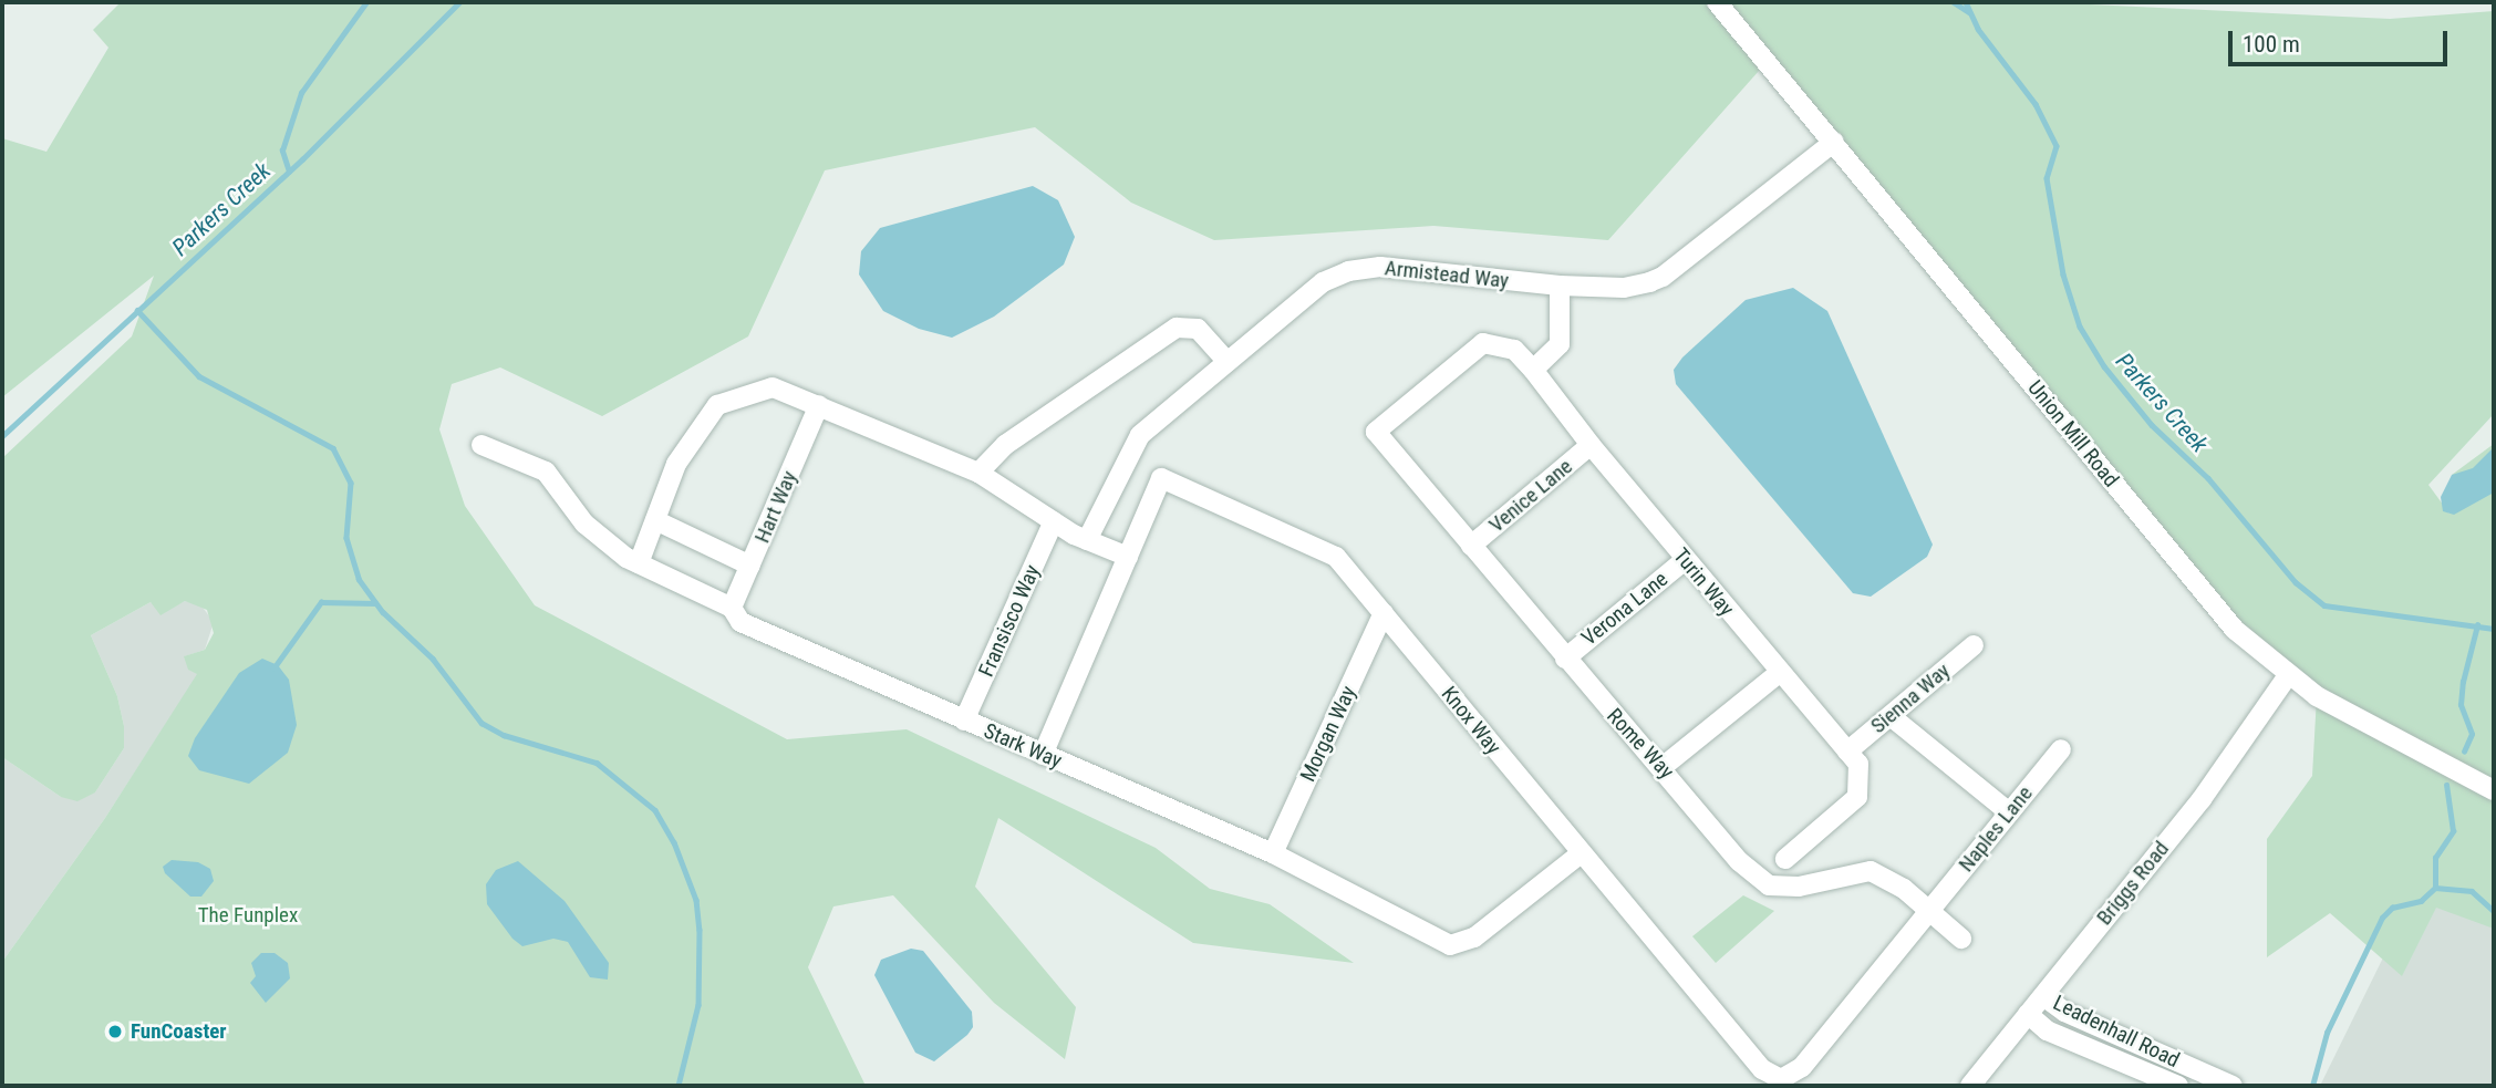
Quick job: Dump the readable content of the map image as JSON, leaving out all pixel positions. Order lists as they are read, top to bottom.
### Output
{
  "streets": {
    "street": [
      "Armistead Way",
      "Union Mill Road",
      "Venice Lane",
      "Hart Way",
      "Turin Way",
      "Verona Lane",
      "Fransisco Way",
      "Sienna Way",
      "Knox Way",
      "Morgan Way",
      "Rome Way",
      "Stark Way",
      "Naples Lane",
      "Briggs Road",
      "Leadenhall Road"
    ]
  },
  "crossings": [
    ["Armistead Way", "Union Mill Road"],
    ["Union Mill Road", "Briggs Road"],
    ["Venice Lane", "Turin Way"],
    ["Venice Lane", "Rome Way"],
    ["Hart Way", "Stark Way"],
    ["Turin Way", "Verona Lane"],
    ["Turin Way", "Sienna Way"],
    ["Turin Way", "Rome Way"],
    ["Verona Lane", "Rome Way"],
    ["Fransisco Way", "Stark Way"],
    ["Knox Way", "Morgan Way"],
    ["Knox Way", "Rome Way"],
    ["Knox Way", "Stark Way"],
    ["Knox Way", "Naples Lane"],
    ["Morgan Way", "Stark Way"],
    ["Rome Way", "Naples Lane"],
    ["Briggs Road", "Leadenhall Road"]
  ],
  "water": ["Parkers Creek"],
  "parks": ["The Funplex"],
  "places": ["FunCoaster"],
  "scale_bar": "100 m"
}
